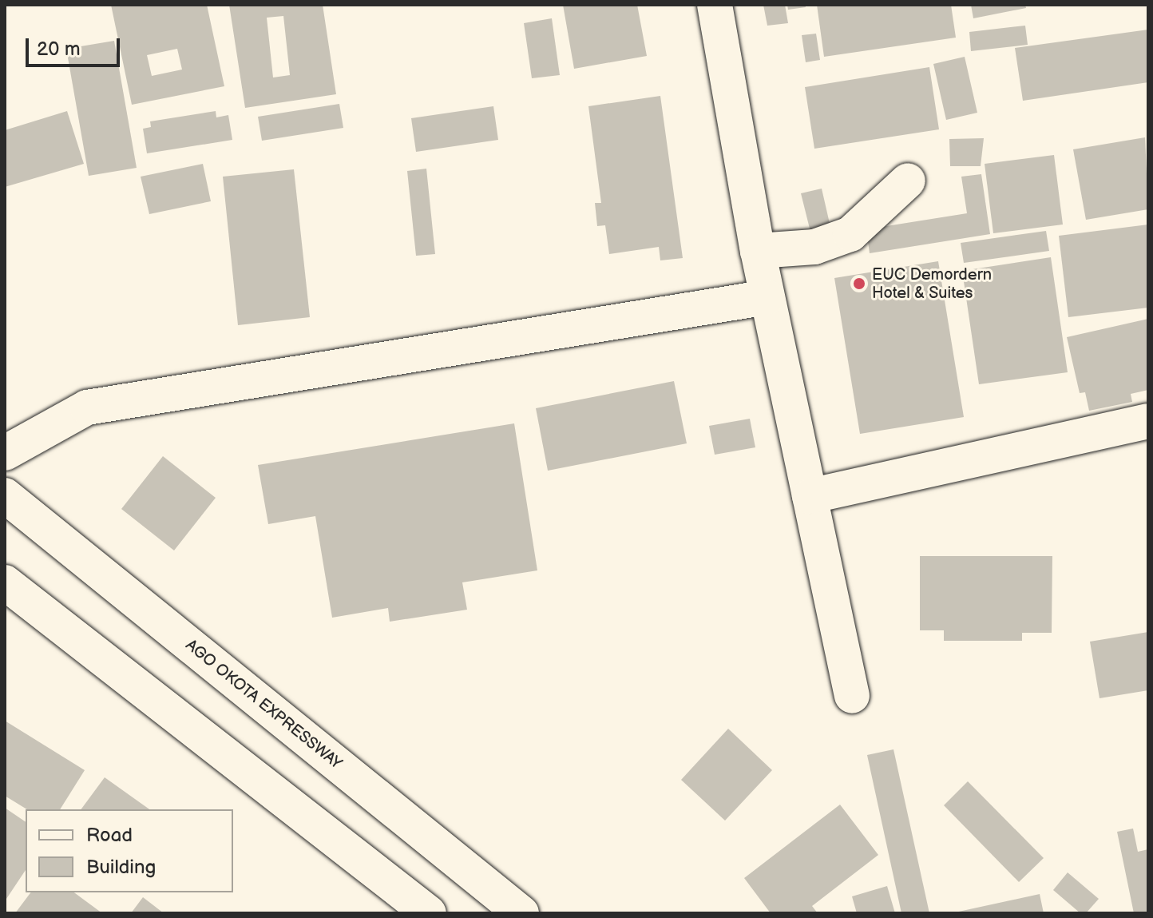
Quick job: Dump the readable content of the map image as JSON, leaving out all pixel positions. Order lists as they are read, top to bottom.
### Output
{
  "streets": {
    "street": ["AGO OKOTA EXPRESSWAY"]
  },
  "places": ["EUC Demordern Hotel & Suites"],
  "legend": ["Road", "Building"],
  "scale_bar": "20 m"
}
